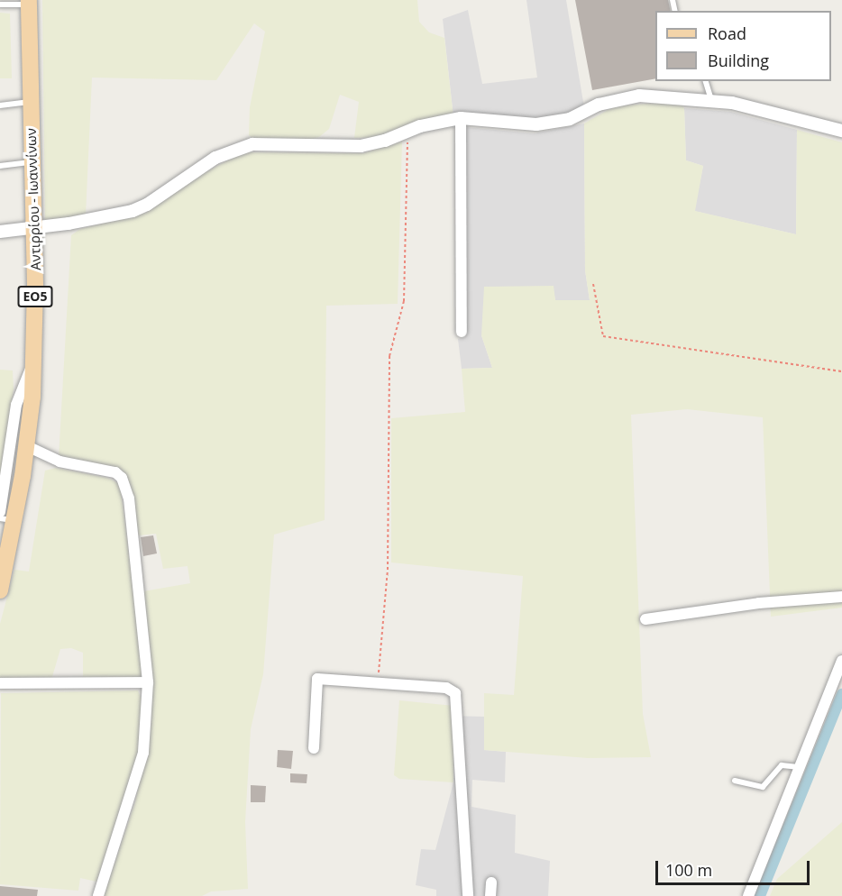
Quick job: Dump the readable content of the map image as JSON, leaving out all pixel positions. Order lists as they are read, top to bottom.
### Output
{
  "streets": {
    "main road": ["Αντιρρίου - Ιωαννίνων", "ΕΟ5"]
  },
  "legend": ["Road", "Building"],
  "scale_bar": "100 m"
}
